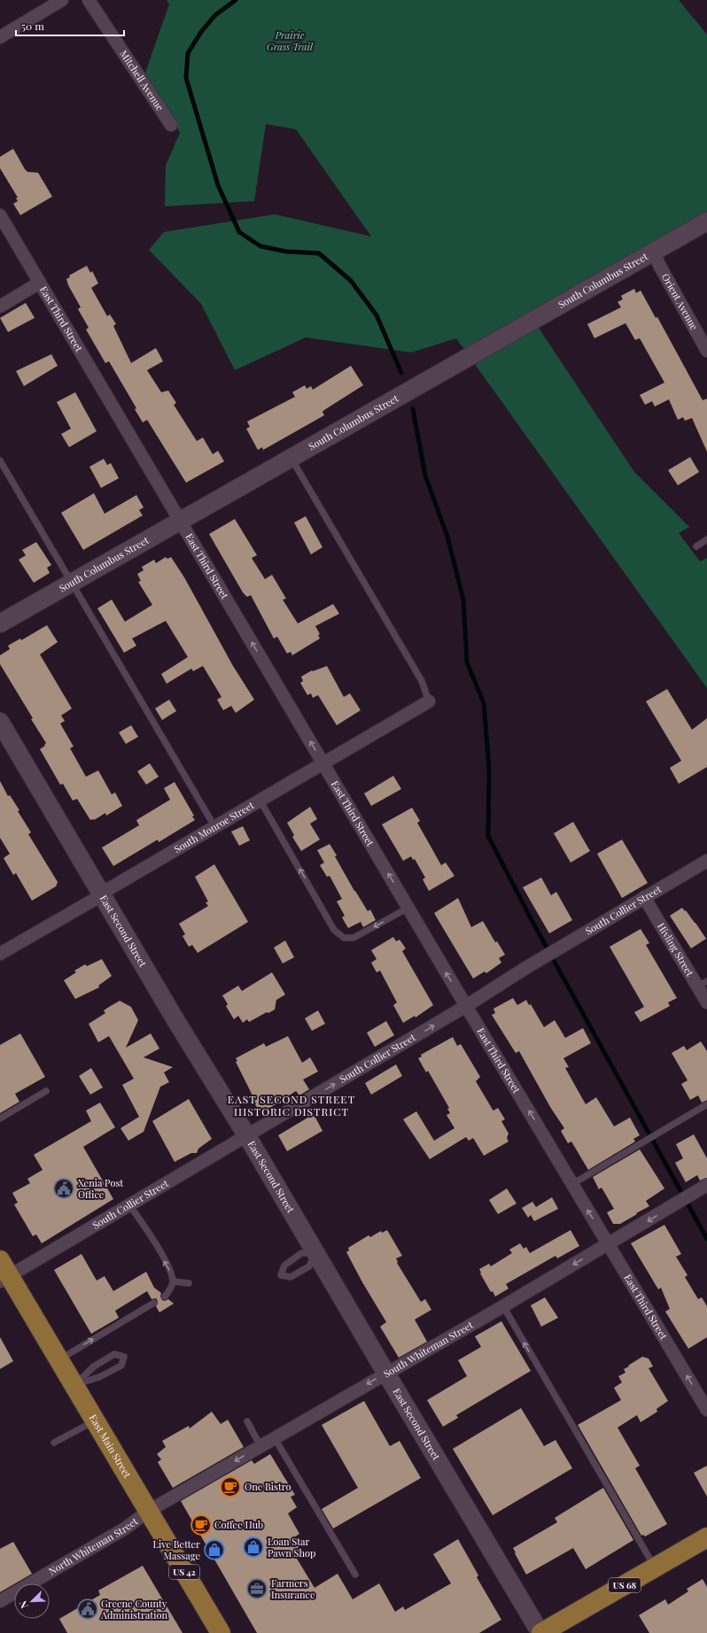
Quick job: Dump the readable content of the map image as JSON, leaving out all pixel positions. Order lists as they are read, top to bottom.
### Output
{
  "streets": {
    "main road": [
      "South Columbus Street",
      "East Second Street",
      "East Main Street",
      "US 42",
      "US 68"
    ],
    "street": [
      "Mitchell Avenue",
      "Orient Avenue",
      "East Third Street",
      "South Monroe Street",
      "South Collier Street",
      "Hivling Street",
      "South Whiteman Street",
      "North Whiteman Street"
    ]
  },
  "crossings": [
    ["South Columbus Street", "Orient Avenue"],
    ["South Columbus Street", "East Third Street"],
    ["East Third Street", "South Monroe Street"],
    ["East Third Street", "South Collier Street"],
    ["East Third Street", "South Whiteman Street"],
    ["South Monroe Street", "East Second Street"],
    ["South Collier Street", "East Second Street"],
    ["South Collier Street", "Hivling Street"],
    ["South Collier Street", "East Main Street"],
    ["East Second Street", "South Whiteman Street"],
    ["East Second Street", "US 68"],
    ["South Whiteman Street", "East Main Street"],
    ["South Whiteman Street", "North Whiteman Street"],
    ["East Main Street", "North Whiteman Street"]
  ],
  "one_way": ["East Third Street", "South Whiteman Street"],
  "districts": ["EAST SECOND STREET HISTORIC DISTRICT"],
  "parks": ["Prairie Grass Trail"],
  "places": {
    "public building": ["Xenia Post Office", "Greene County Administration"],
    "cafe": ["One Bistro", "Coffee Hub"],
    "shop": ["Loan Star Pawn Shop", "Live Better Massage"],
    "office": ["Farmers Insurance"]
  },
  "scale_bar": "50 m",
  "north": "bottom left"
}
